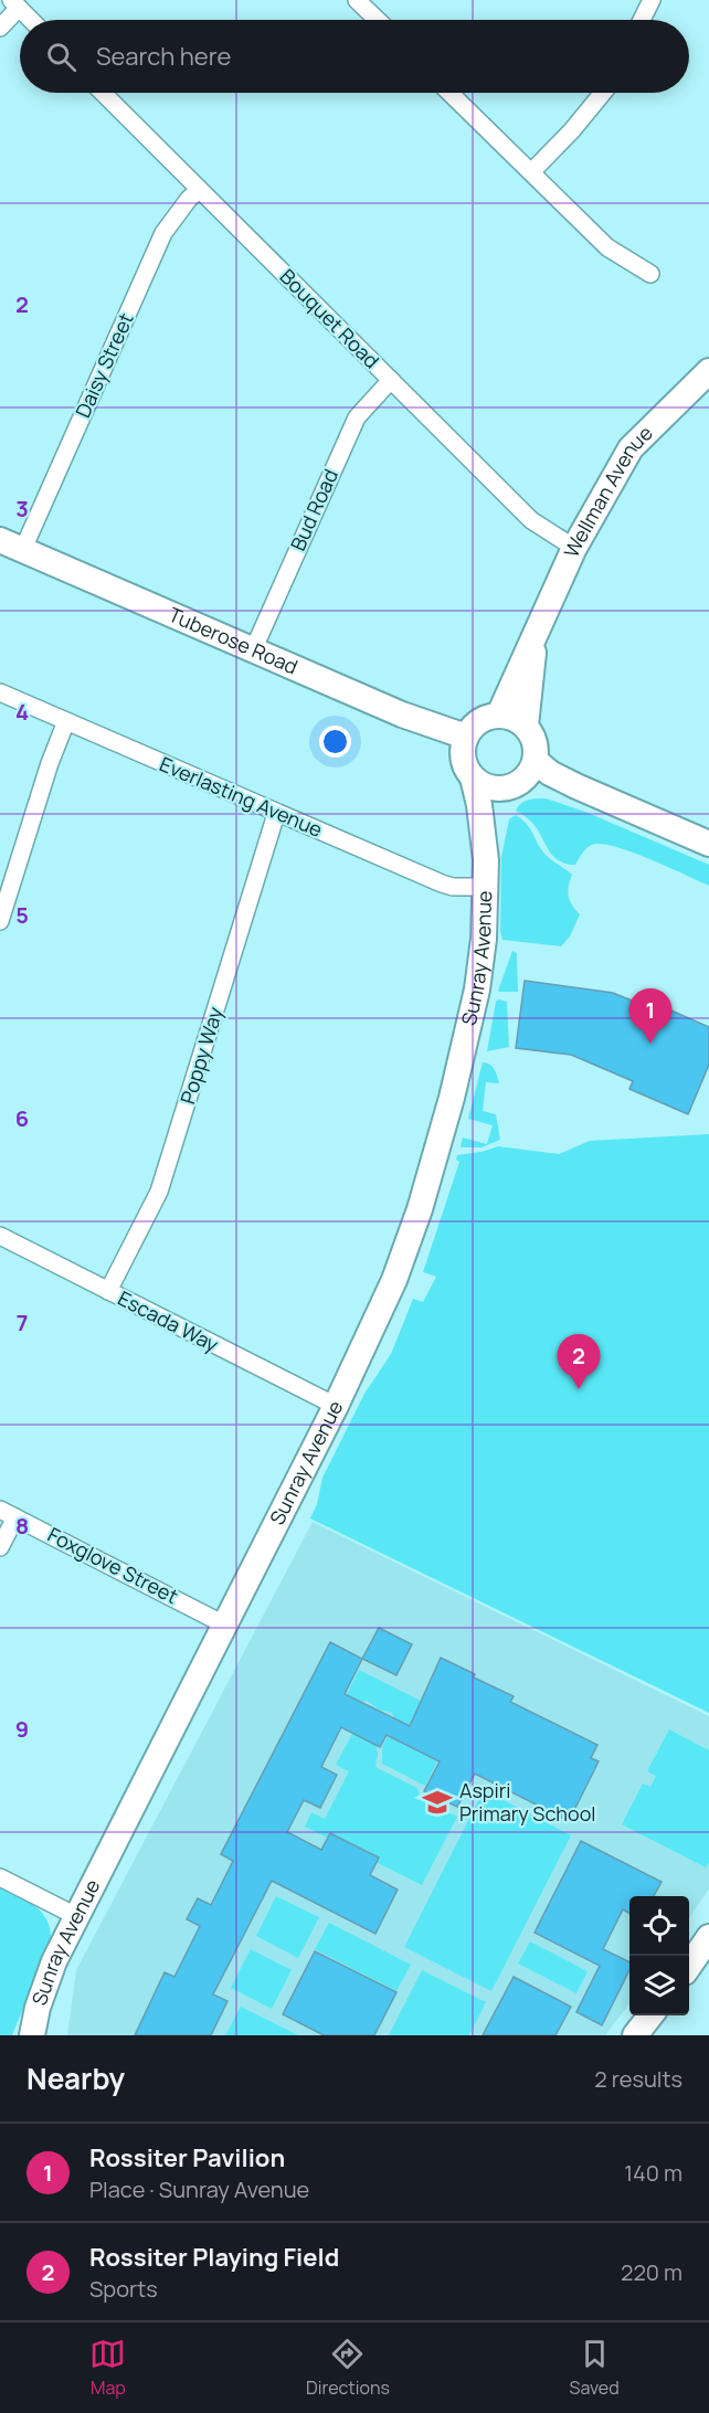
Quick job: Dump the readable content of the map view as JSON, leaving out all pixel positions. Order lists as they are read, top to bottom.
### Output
{
  "streets": {
    "street": [
      "Bouquet Road",
      "Daisy Street",
      "Wellman Avenue",
      "Bud Road",
      "Tuberose Road",
      "Everlasting Avenue",
      "Sunray Avenue",
      "Poppy Way",
      "Escada Way",
      "Foxglove Street"
    ]
  },
  "crossings": [
    ["Bouquet Road", "Daisy Street"],
    ["Bouquet Road", "Wellman Avenue"],
    ["Bouquet Road", "Bud Road"],
    ["Daisy Street", "Tuberose Road"],
    ["Wellman Avenue", "Tuberose Road"],
    ["Wellman Avenue", "Sunray Avenue"],
    ["Bud Road", "Tuberose Road"],
    ["Tuberose Road", "Sunray Avenue"],
    ["Everlasting Avenue", "Sunray Avenue"],
    ["Everlasting Avenue", "Poppy Way"],
    ["Sunray Avenue", "Escada Way"],
    ["Sunray Avenue", "Foxglove Street"],
    ["Poppy Way", "Escada Way"]
  ],
  "places": {
    "school or university": ["Aspiri Primary School"]
  },
  "page": {
    "search": "Search here",
    "pins": ["1", "2"],
    "heading": ["Nearby", "2 results"],
    "list": [
      {
        "mark": "1",
        "name": "Rossiter Pavilion",
        "note": "Place · Sunray Avenue",
        "value": "140 m"
      },
      {
        "mark": "2",
        "name": "Rossiter Playing Field",
        "note": "Sports",
        "value": "220 m"
      }
    ],
    "nav": ["Map", "Directions", "Saved"]
  },
  "grid": {
    "rows": [
      "2",
      "3",
      "4",
      "5",
      "6",
      "7",
      "8",
      "9"
    ]
  }
}
